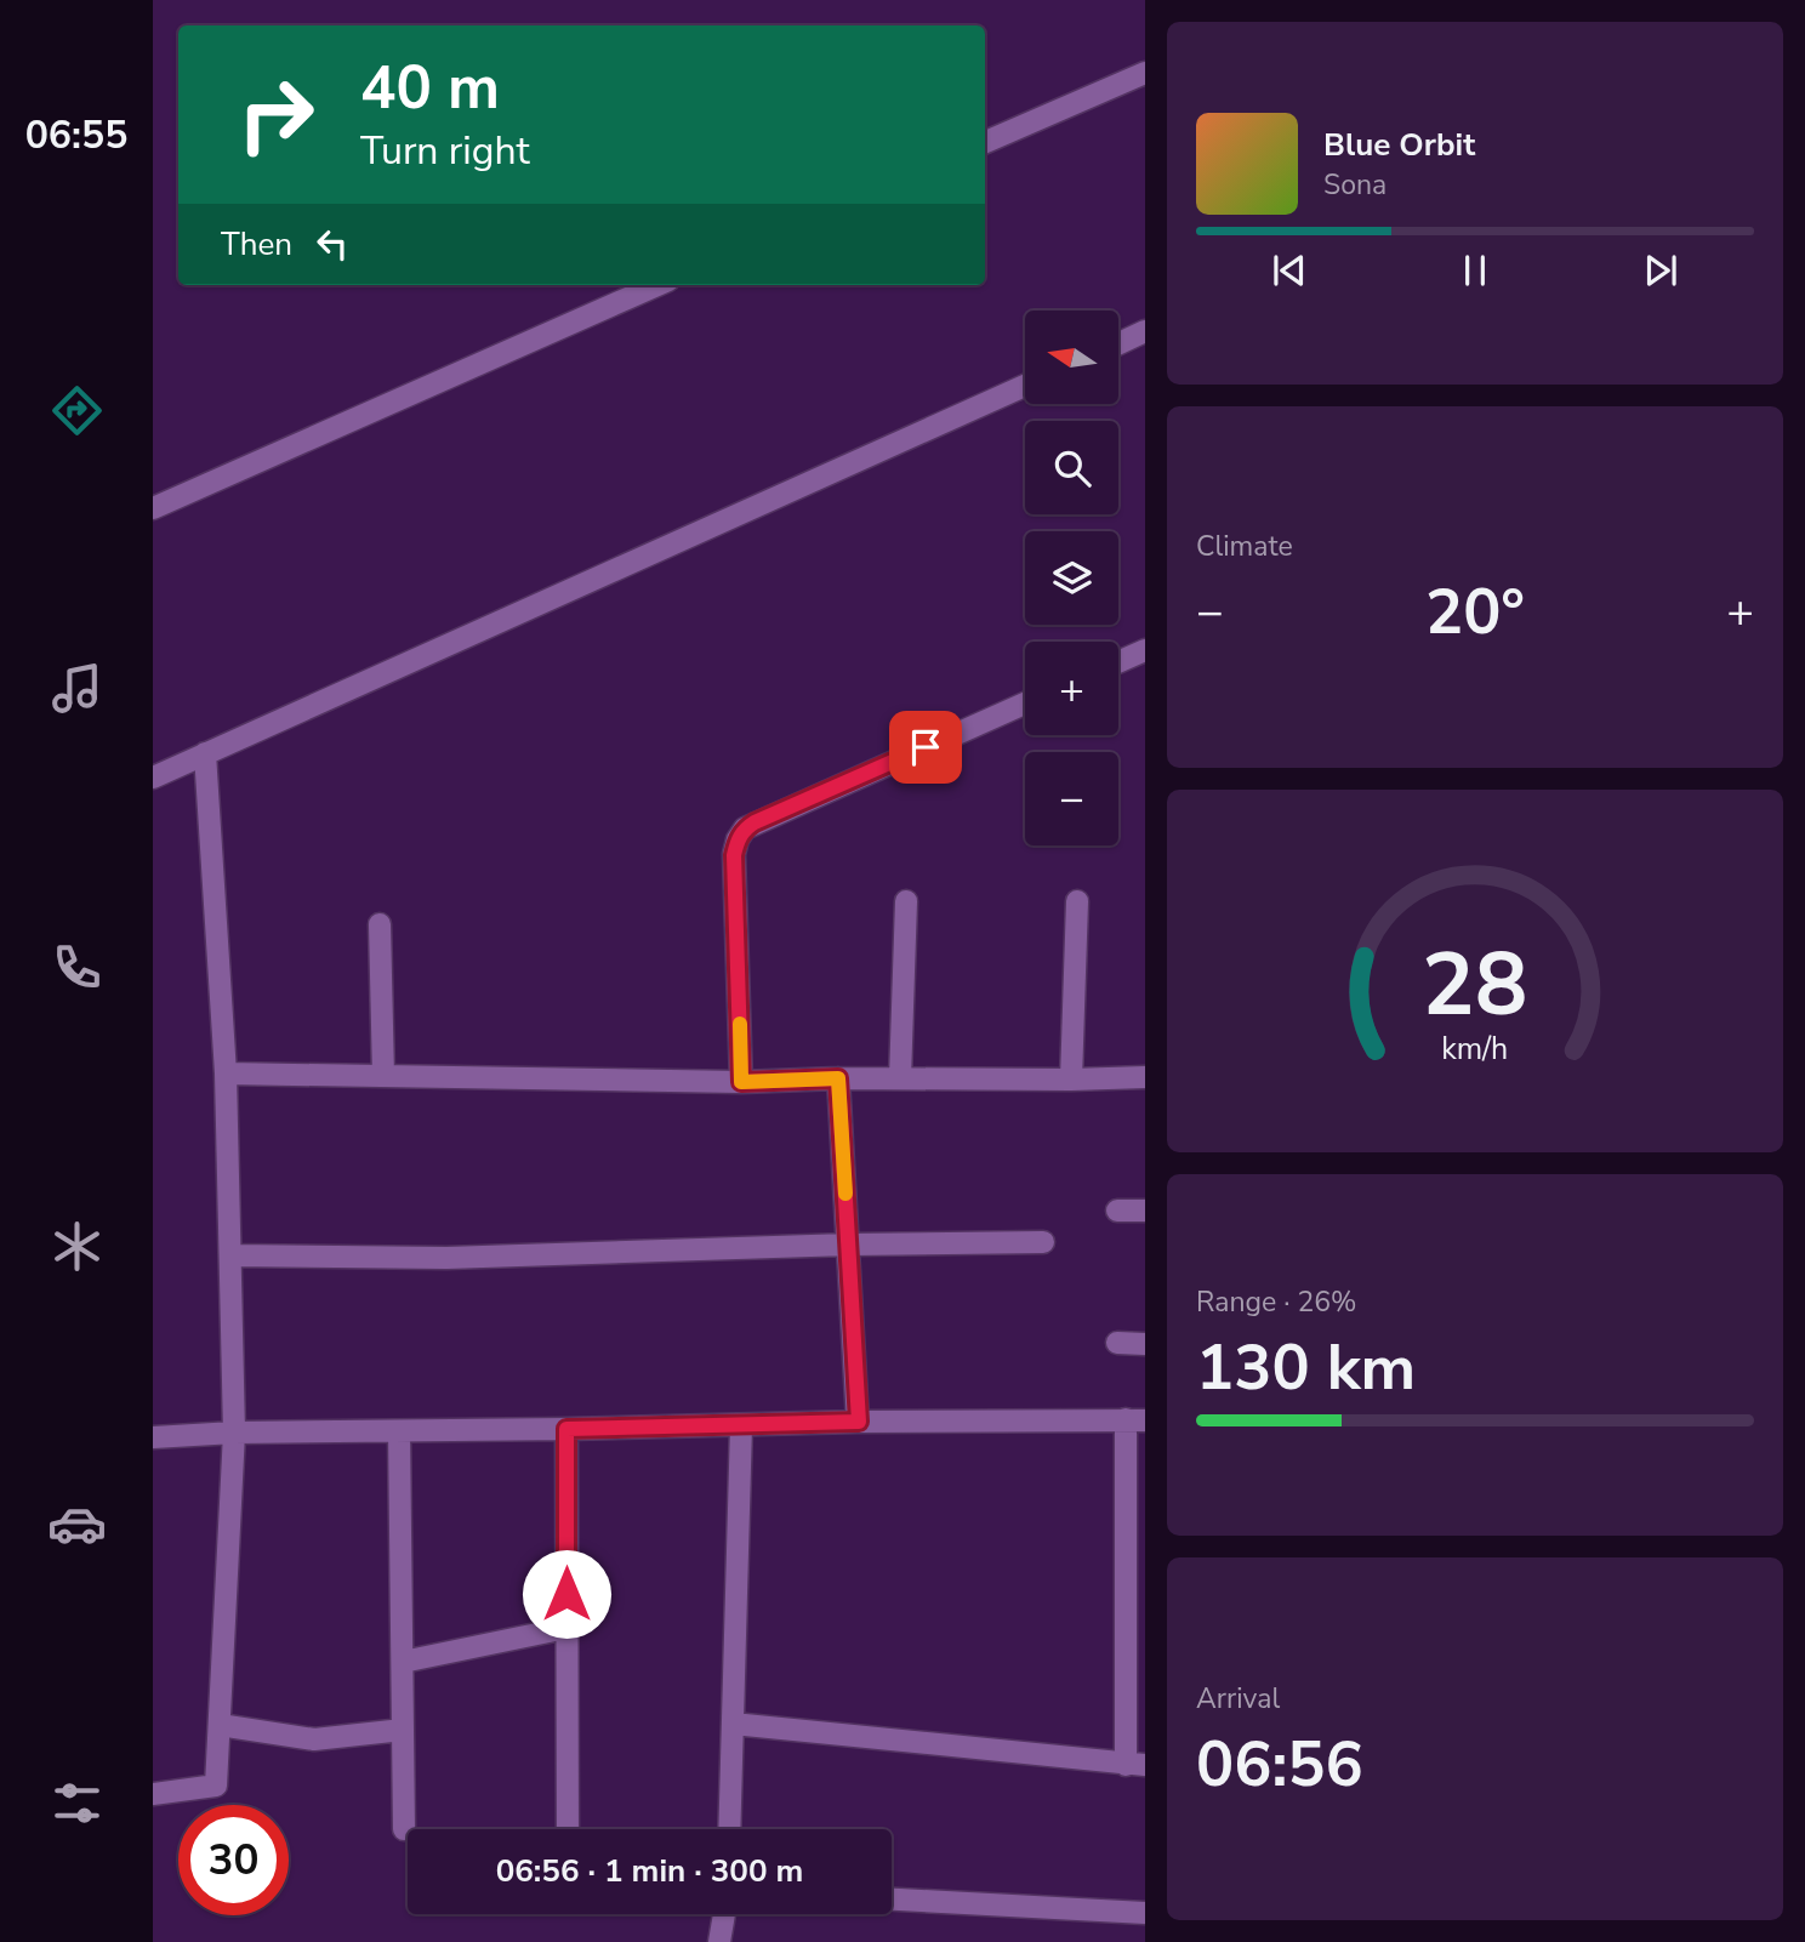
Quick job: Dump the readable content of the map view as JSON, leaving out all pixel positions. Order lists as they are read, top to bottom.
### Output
{
  "north": "left",
  "page": {
    "tabs": "06:55",
    "turn": ["40 m", "Turn right"],
    "song": ["Blue Orbit", "Sona"],
    "then": "Then",
    "map_buttons": ["+", "−"],
    "tile": [
      "Climate",
      ["Range · 26%", "130 km"],
      ["Arrival", "06:56"]
    ],
    "heat": ["−", "20°", "+"],
    "limit": "30",
    "trip": "06:56 · 1 min · 300 m",
    "gauge": ["28", "km/h"]
  }
}
